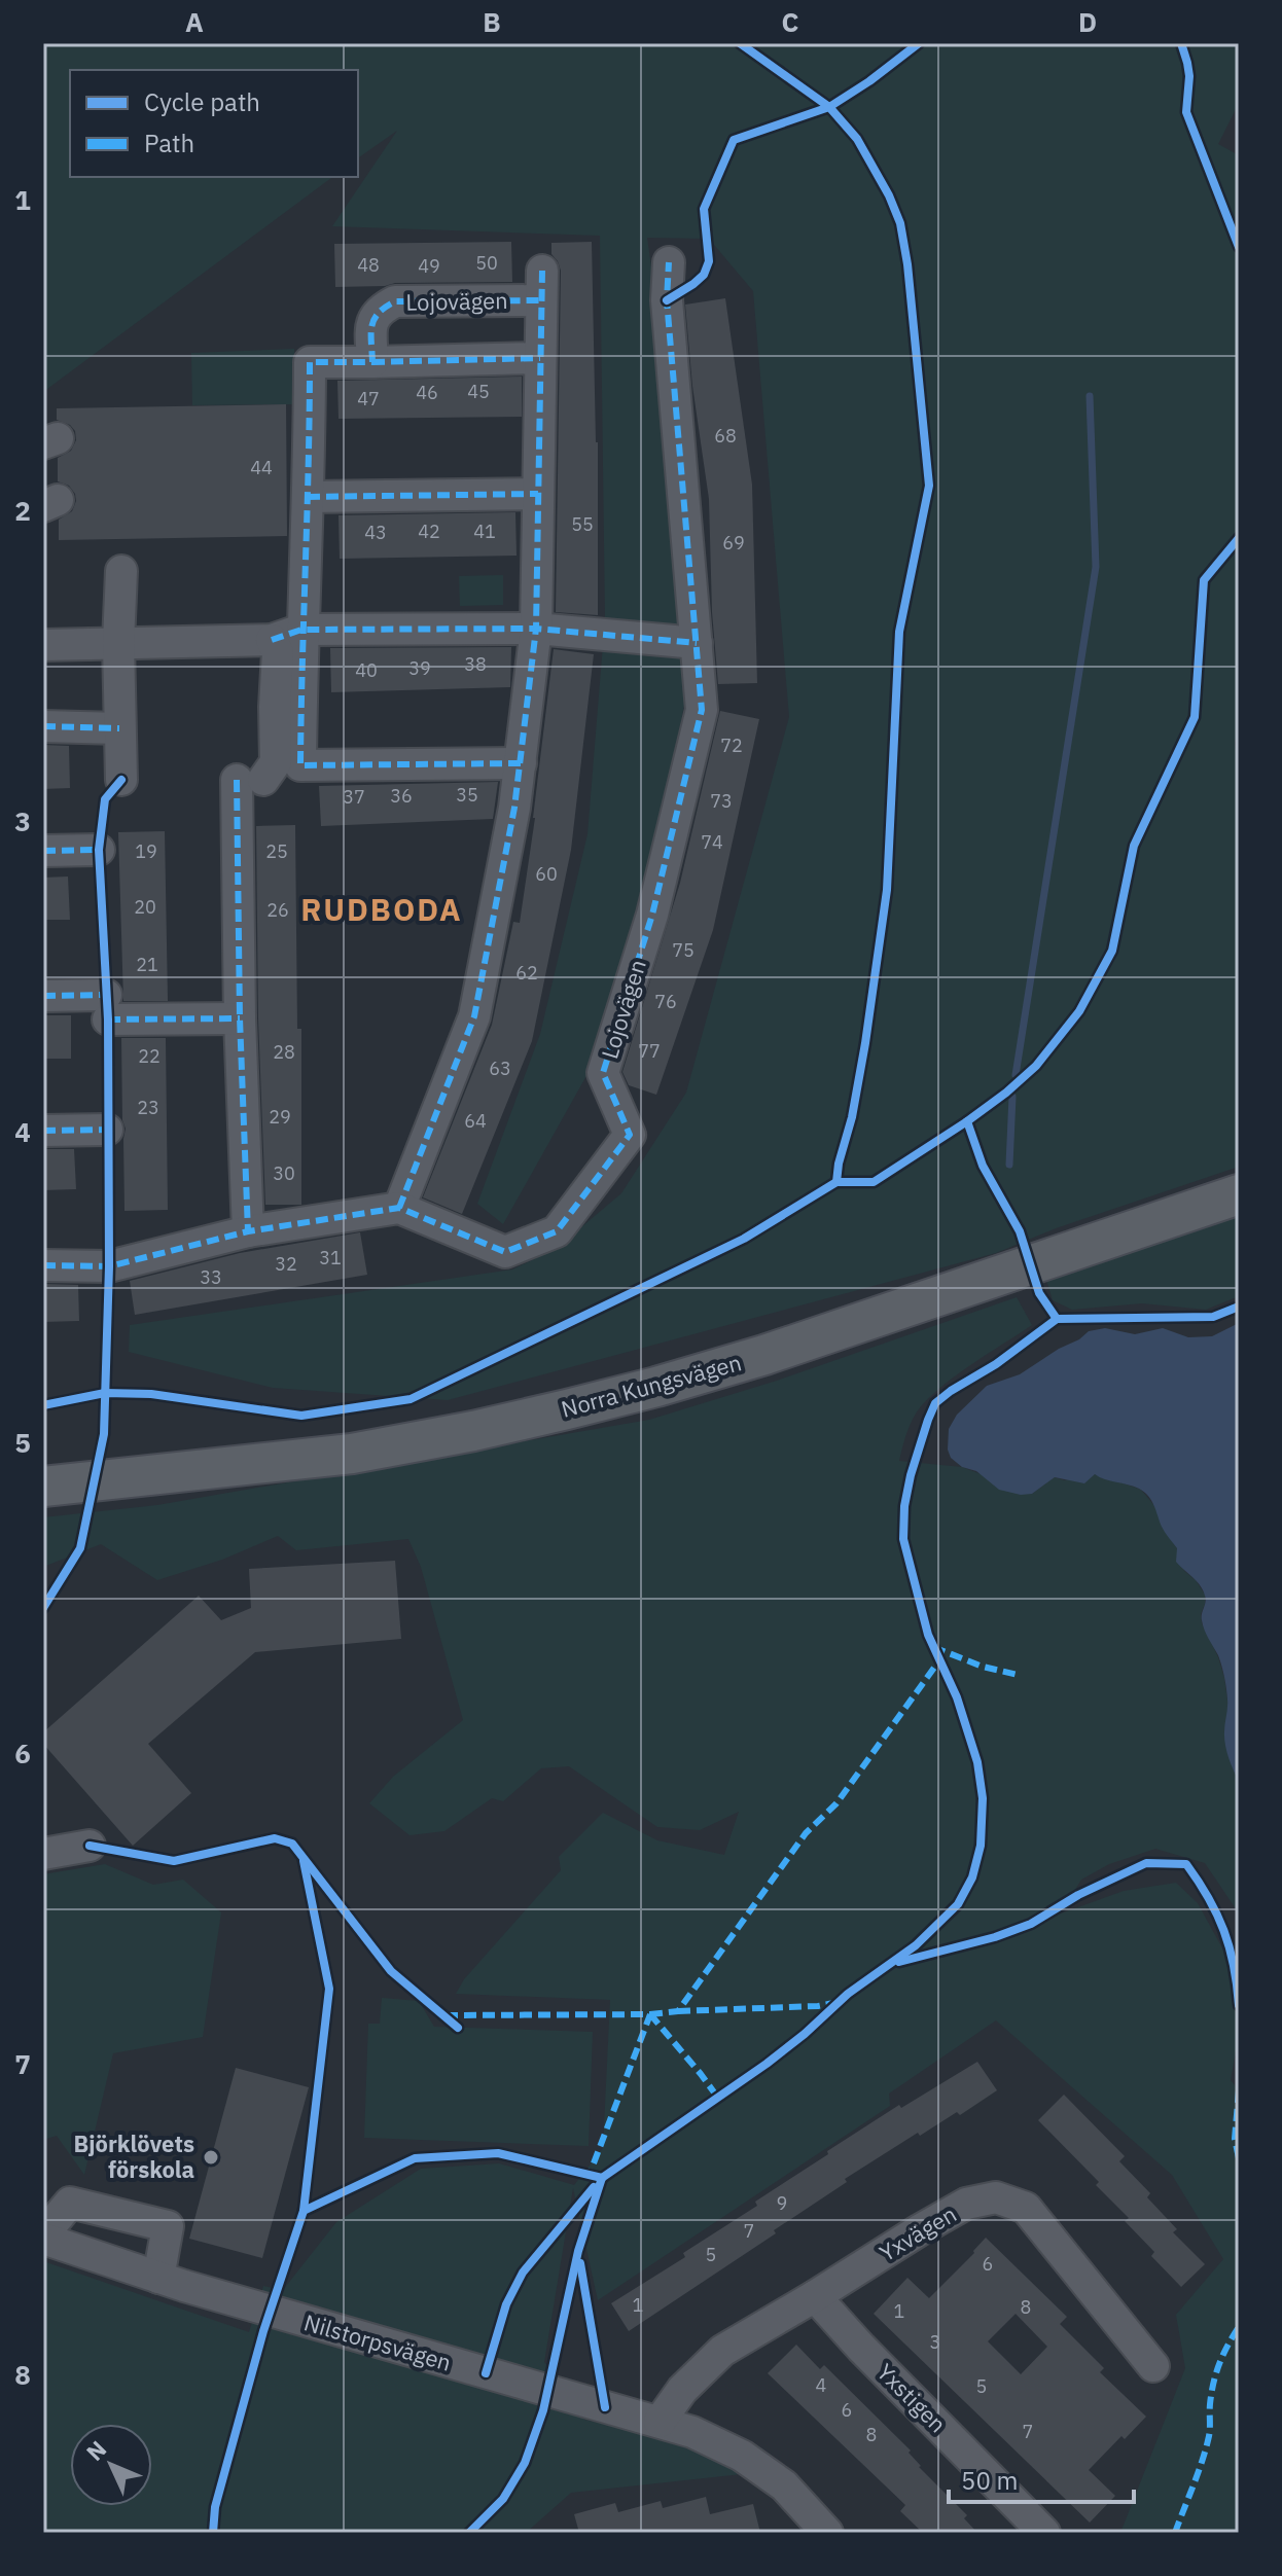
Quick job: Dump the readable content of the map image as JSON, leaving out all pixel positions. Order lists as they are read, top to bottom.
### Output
{
  "streets": {
    "main road": ["Norra Kungsvägen"],
    "street": [
      "Lojovägen",
      "Yxvägen",
      "Nilstorpsvägen",
      "Yxstigen"
    ]
  },
  "crossings": [
    ["Yxvägen", "Nilstorpsvägen"],
    ["Yxvägen", "Yxstigen"]
  ],
  "districts": ["RUDBODA"],
  "places": ["Björklövets förskola"],
  "house_numbers": [
    "50",
    "48",
    "49",
    "45",
    "46",
    "47",
    "68",
    "44",
    "55",
    "42",
    "41",
    "43",
    "69",
    "38",
    "39",
    "40",
    "72",
    "35",
    "36",
    "37",
    "73",
    "74",
    "19",
    "25",
    "60",
    "20",
    "26",
    "75",
    "21",
    "62",
    "76",
    "77",
    "28",
    "22",
    "63",
    "23",
    "29",
    "64",
    "30",
    "31",
    "32",
    "33",
    "9",
    "7",
    "5",
    "6",
    "1",
    "8",
    "1",
    "3",
    "4",
    "5",
    "6",
    "7",
    "8"
  ],
  "legend": ["Cycle path", "Path"],
  "scale_bar": "50 m",
  "north": "top left",
  "grid": {
    "columns": [
      "A",
      "B",
      "C",
      "D"
    ],
    "rows": [
      "1",
      "2",
      "3",
      "4",
      "5",
      "6",
      "7",
      "8"
    ]
  }
}
